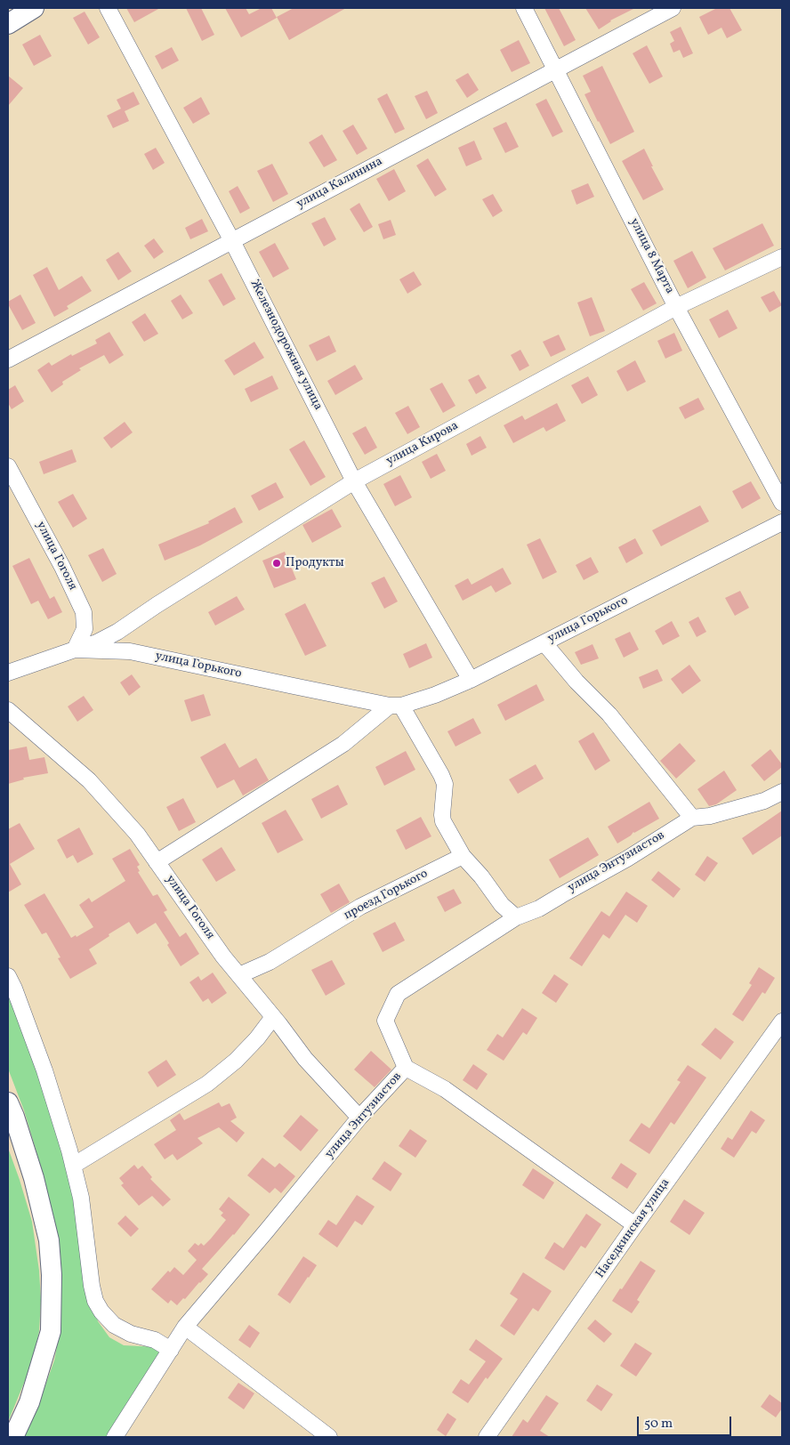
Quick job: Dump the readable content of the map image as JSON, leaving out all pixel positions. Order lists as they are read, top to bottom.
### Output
{
  "streets": {
    "street": [
      "улица Калинина",
      "улица 8 Марта",
      "Железнодорожная улица",
      "улица Кирова",
      "улица Гоголя",
      "улица Горького",
      "улица Энтузиастов",
      "проезд Горького",
      "Наседкинская улица"
    ]
  },
  "crossings": [
    ["улица Калинина", "улица 8 Марта"],
    ["улица Калинина", "Железнодорожная улица"],
    ["улица 8 Марта", "улица Кирова"],
    ["Железнодорожная улица", "улица Кирова"],
    ["Железнодорожная улица", "улица Горького"],
    ["улица Кирова", "улица Гоголя"],
    ["улица Кирова", "улица Горького"],
    ["улица Гоголя", "улица Горького"],
    ["улица Гоголя", "улица Энтузиастов"],
    ["улица Гоголя", "проезд Горького"]
  ],
  "places": ["Продукты"],
  "scale_bar": "50 m"
}
